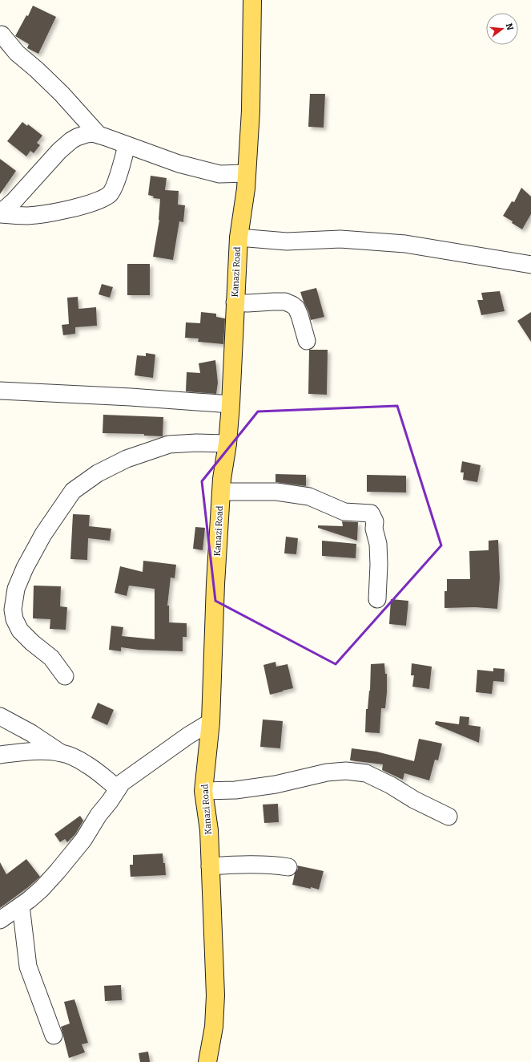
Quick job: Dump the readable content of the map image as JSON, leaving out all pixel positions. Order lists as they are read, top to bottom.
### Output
{
  "streets": {
    "main road": ["Kanazi Road"]
  },
  "north": "right"
}
